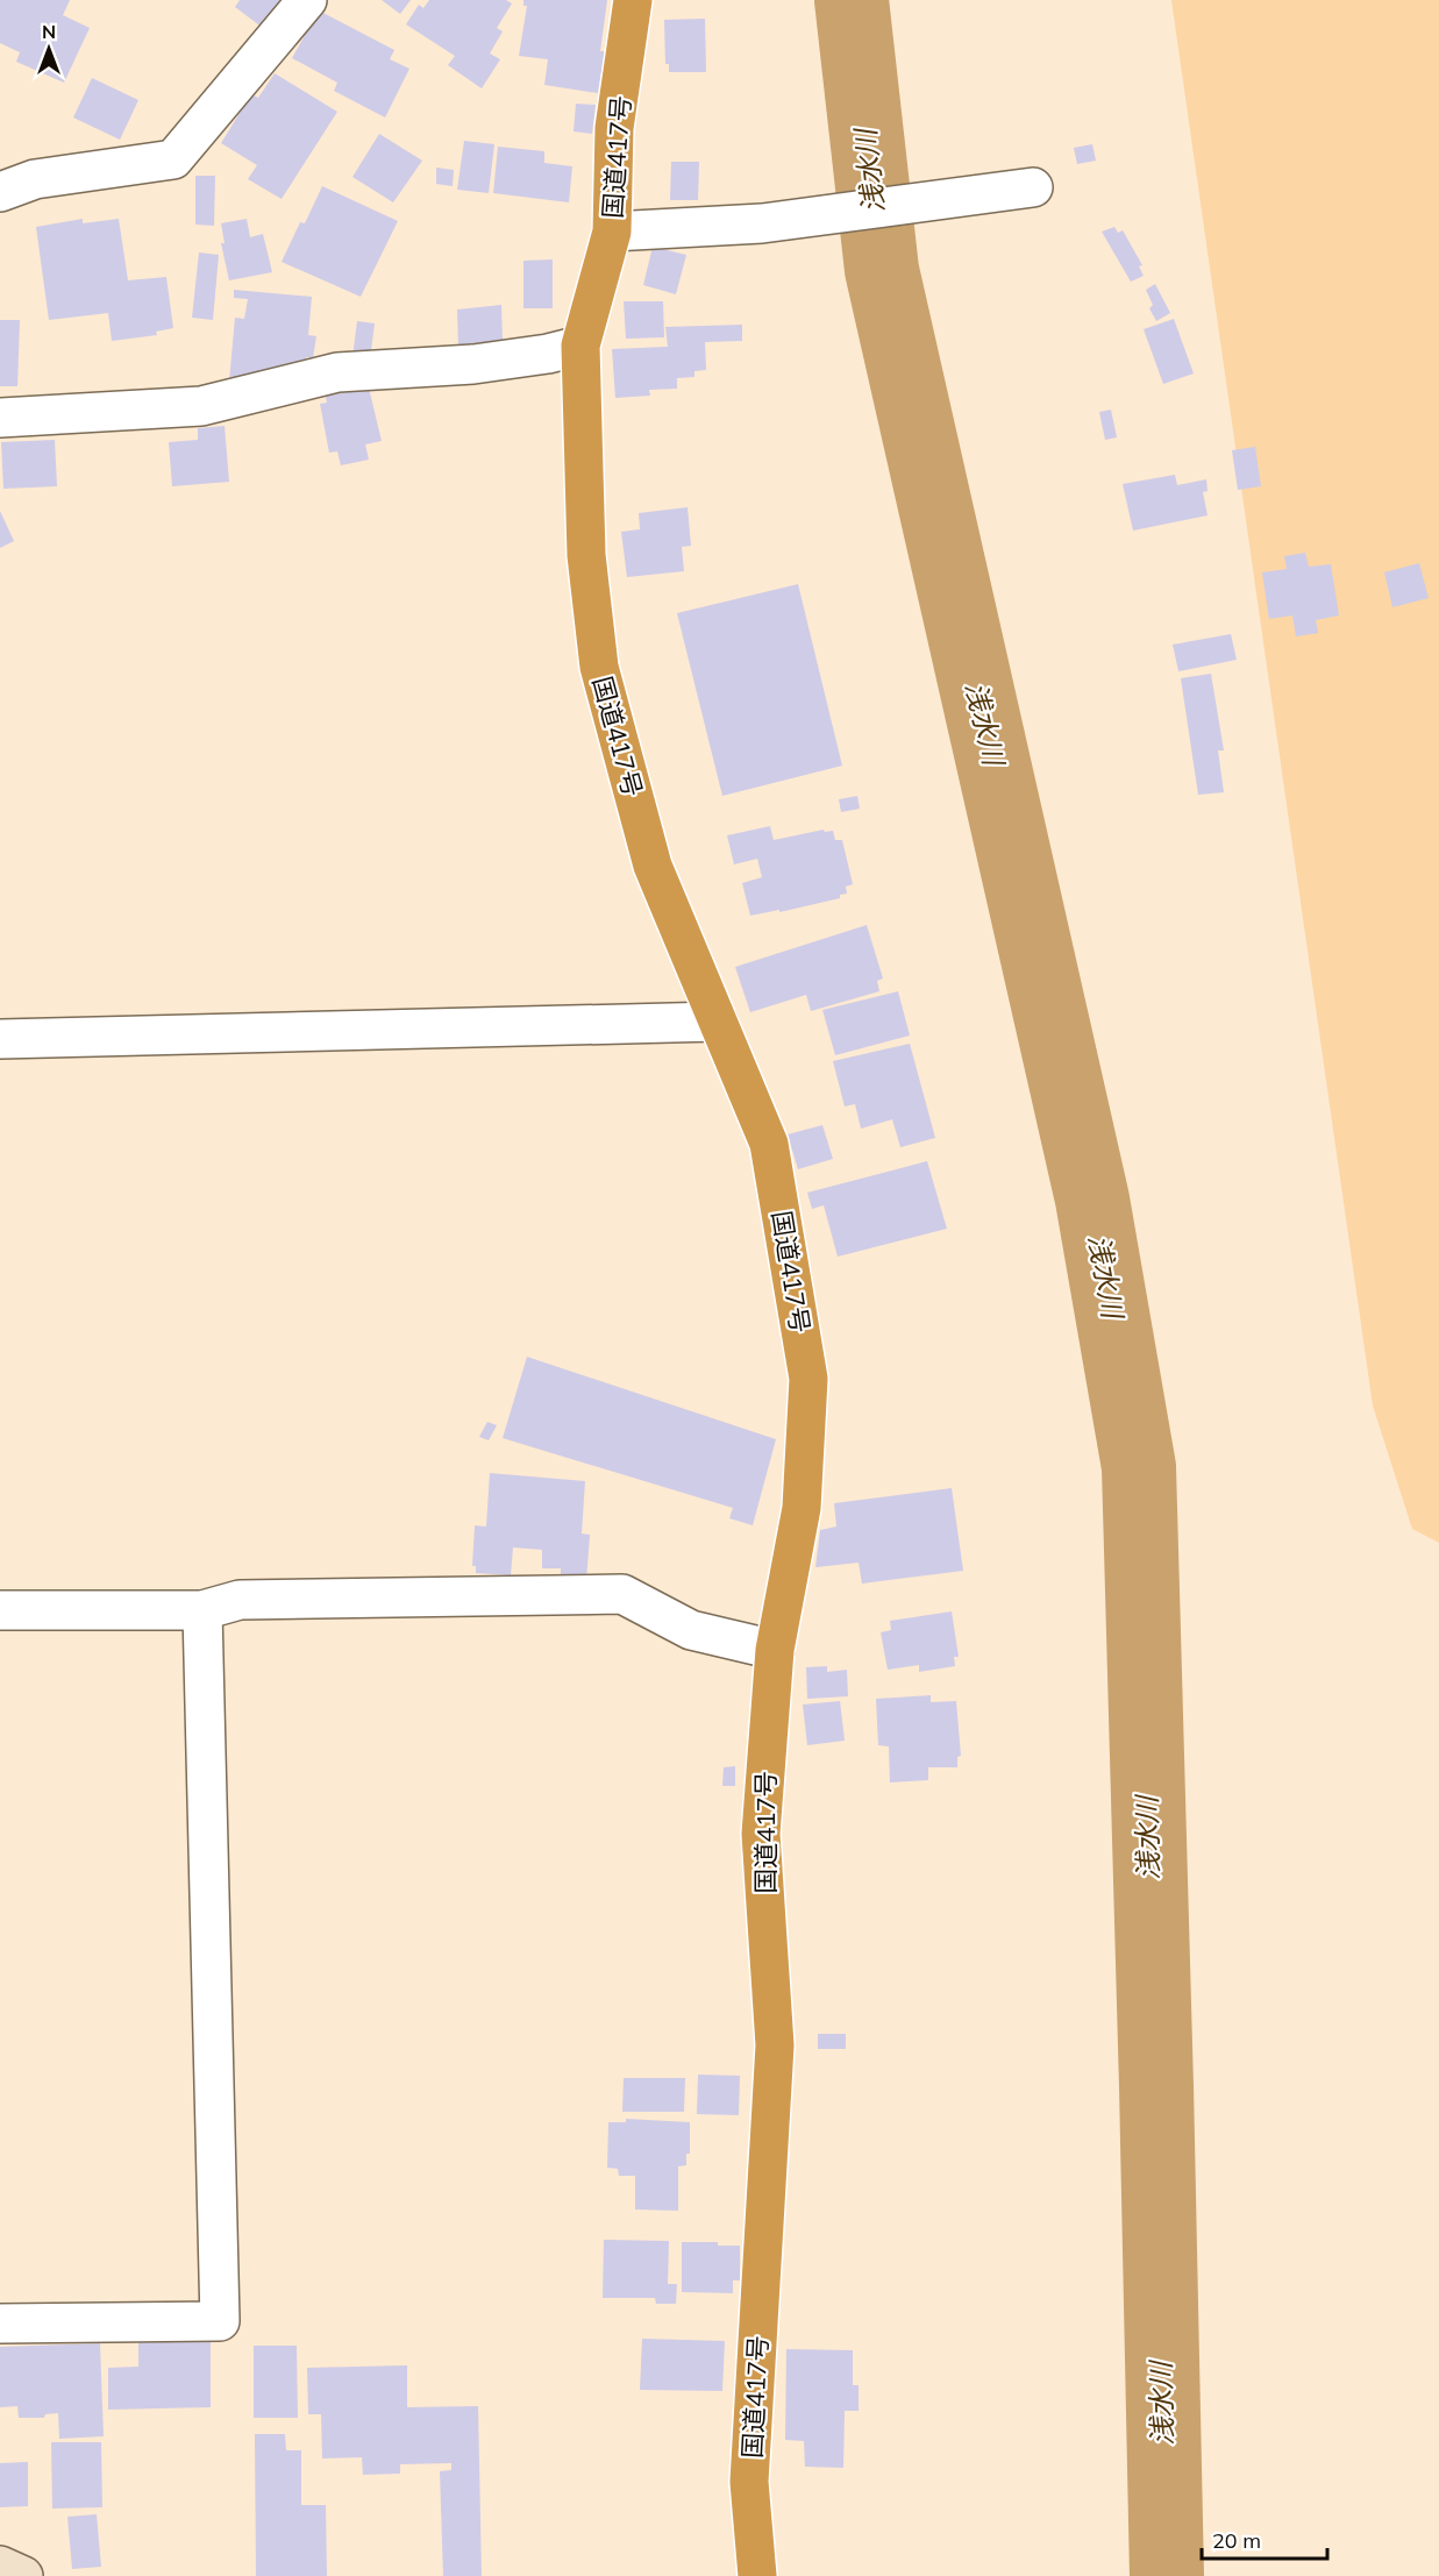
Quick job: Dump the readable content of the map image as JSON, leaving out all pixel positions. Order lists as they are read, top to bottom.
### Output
{
  "streets": {
    "highway": ["国道417号"]
  },
  "water": ["浅水川"],
  "scale_bar": "20 m",
  "north": "top"
}
